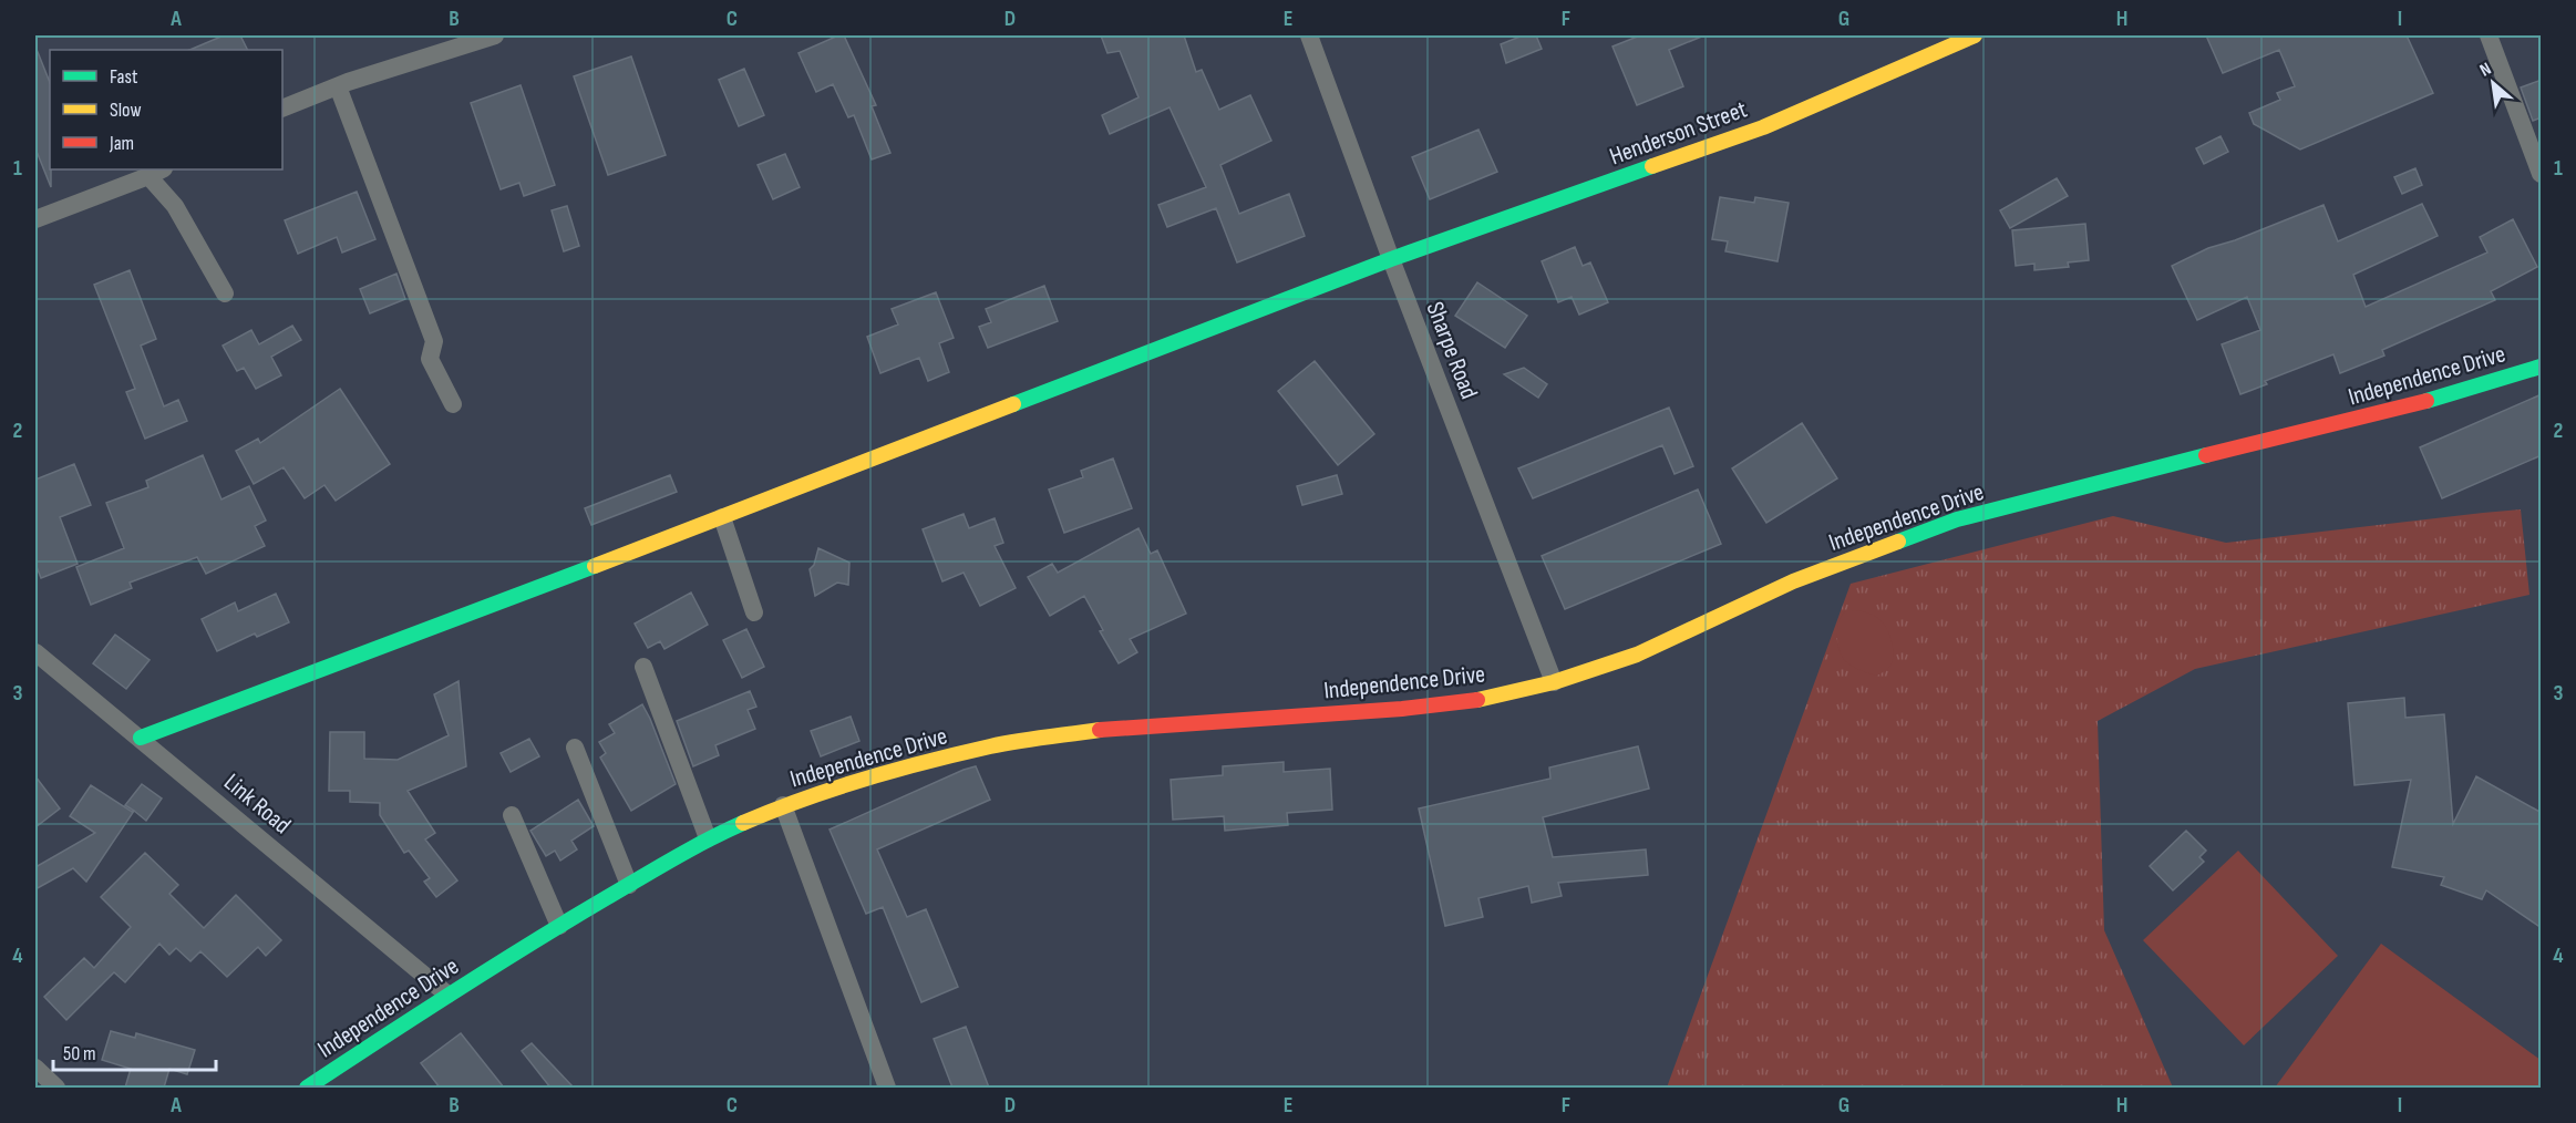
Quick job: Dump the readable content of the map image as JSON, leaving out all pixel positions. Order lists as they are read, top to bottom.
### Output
{
  "streets": {
    "street": [
      "Henderson Street",
      "Sharpe Road",
      "Independence Drive",
      "Link Road"
    ]
  },
  "crossings": [
    ["Henderson Street", "Sharpe Road"],
    ["Henderson Street", "Link Road"],
    ["Sharpe Road", "Independence Drive"],
    ["Independence Drive", "Link Road"]
  ],
  "legend": ["Fast", "Slow", "Jam"],
  "scale_bar": "50 m",
  "north": "top left",
  "grid": {
    "columns": [
      "A",
      "B",
      "C",
      "D",
      "E",
      "F",
      "G",
      "H",
      "I"
    ],
    "rows": [
      "1",
      "2",
      "3",
      "4"
    ]
  }
}
